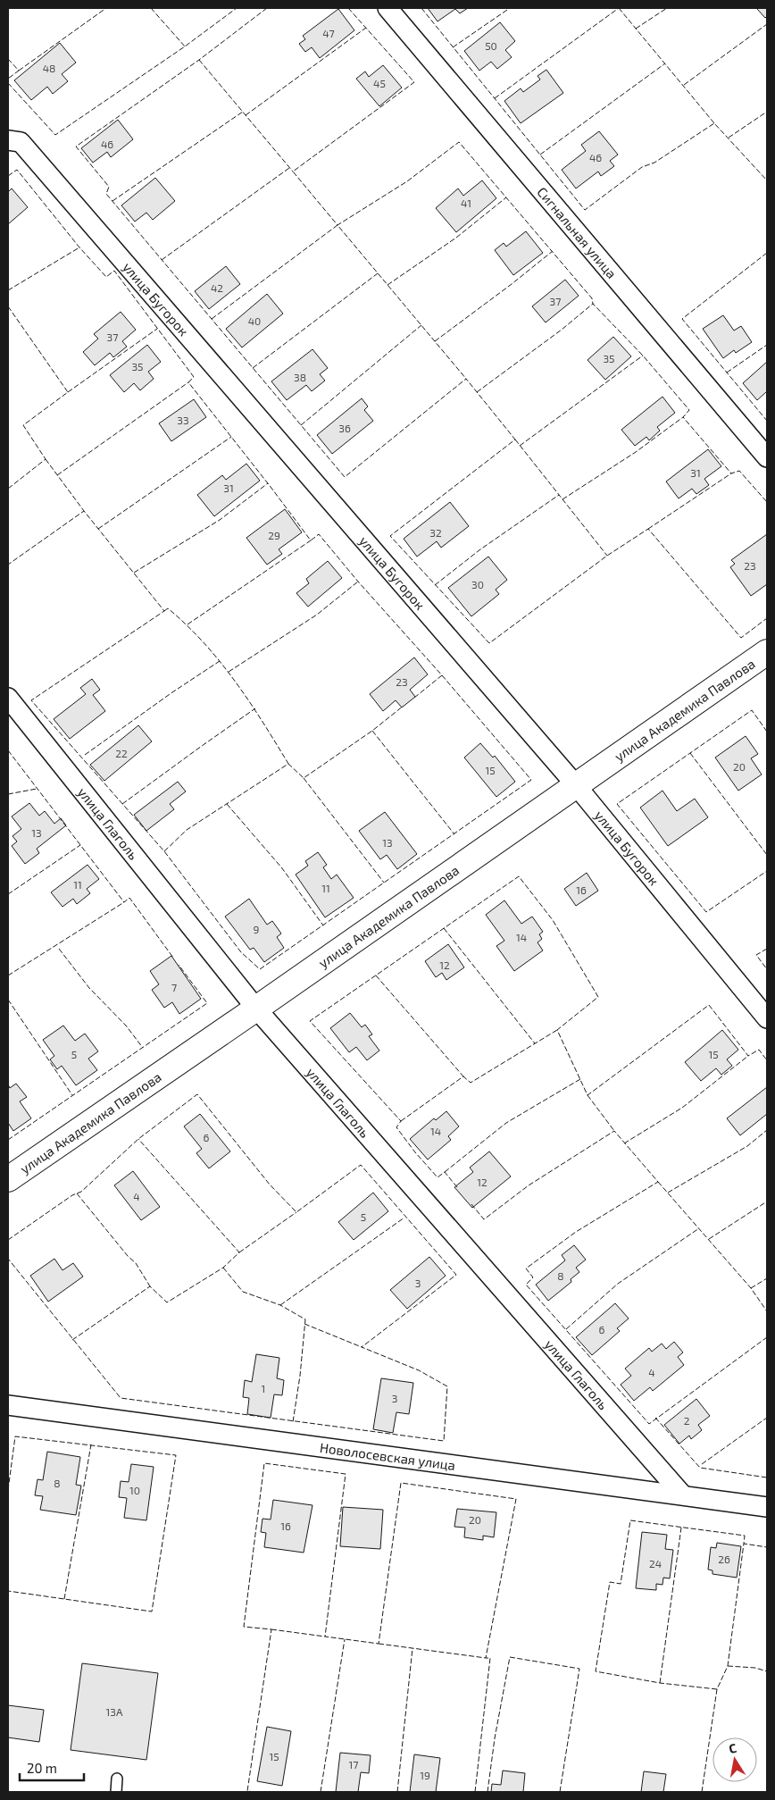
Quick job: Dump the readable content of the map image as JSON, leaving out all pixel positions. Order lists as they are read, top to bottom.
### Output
{
  "streets": {
    "street": [
      "Сигнальная улица",
      "улица Бугорок",
      "улица Академика Павлова",
      "улица Глаголь",
      "Новолосевская улица"
    ]
  },
  "crossings": [
    ["улица Бугорок", "улица Академика Павлова"],
    ["улица Академика Павлова", "улица Глаголь"],
    ["улица Глаголь", "Новолосевская улица"]
  ],
  "house_numbers": [
    "47",
    "50",
    "48",
    "45",
    "46",
    "46",
    "41",
    "42",
    "37",
    "40",
    "37",
    "35",
    "35",
    "38",
    "33",
    "36",
    "31",
    "31",
    "32",
    "29",
    "23",
    "30",
    "23",
    "22",
    "20",
    "15",
    "13",
    "13",
    "11",
    "11",
    "16",
    "9",
    "14",
    "12",
    "7",
    "5",
    "15",
    "14",
    "6",
    "12",
    "4",
    "5",
    "8",
    "3",
    "6",
    "4",
    "1",
    "3",
    "2",
    "8",
    "10",
    "20",
    "16",
    "26",
    "24",
    "13А",
    "15",
    "17",
    "19"
  ],
  "scale_bar": "20 m",
  "north": "top"
}
